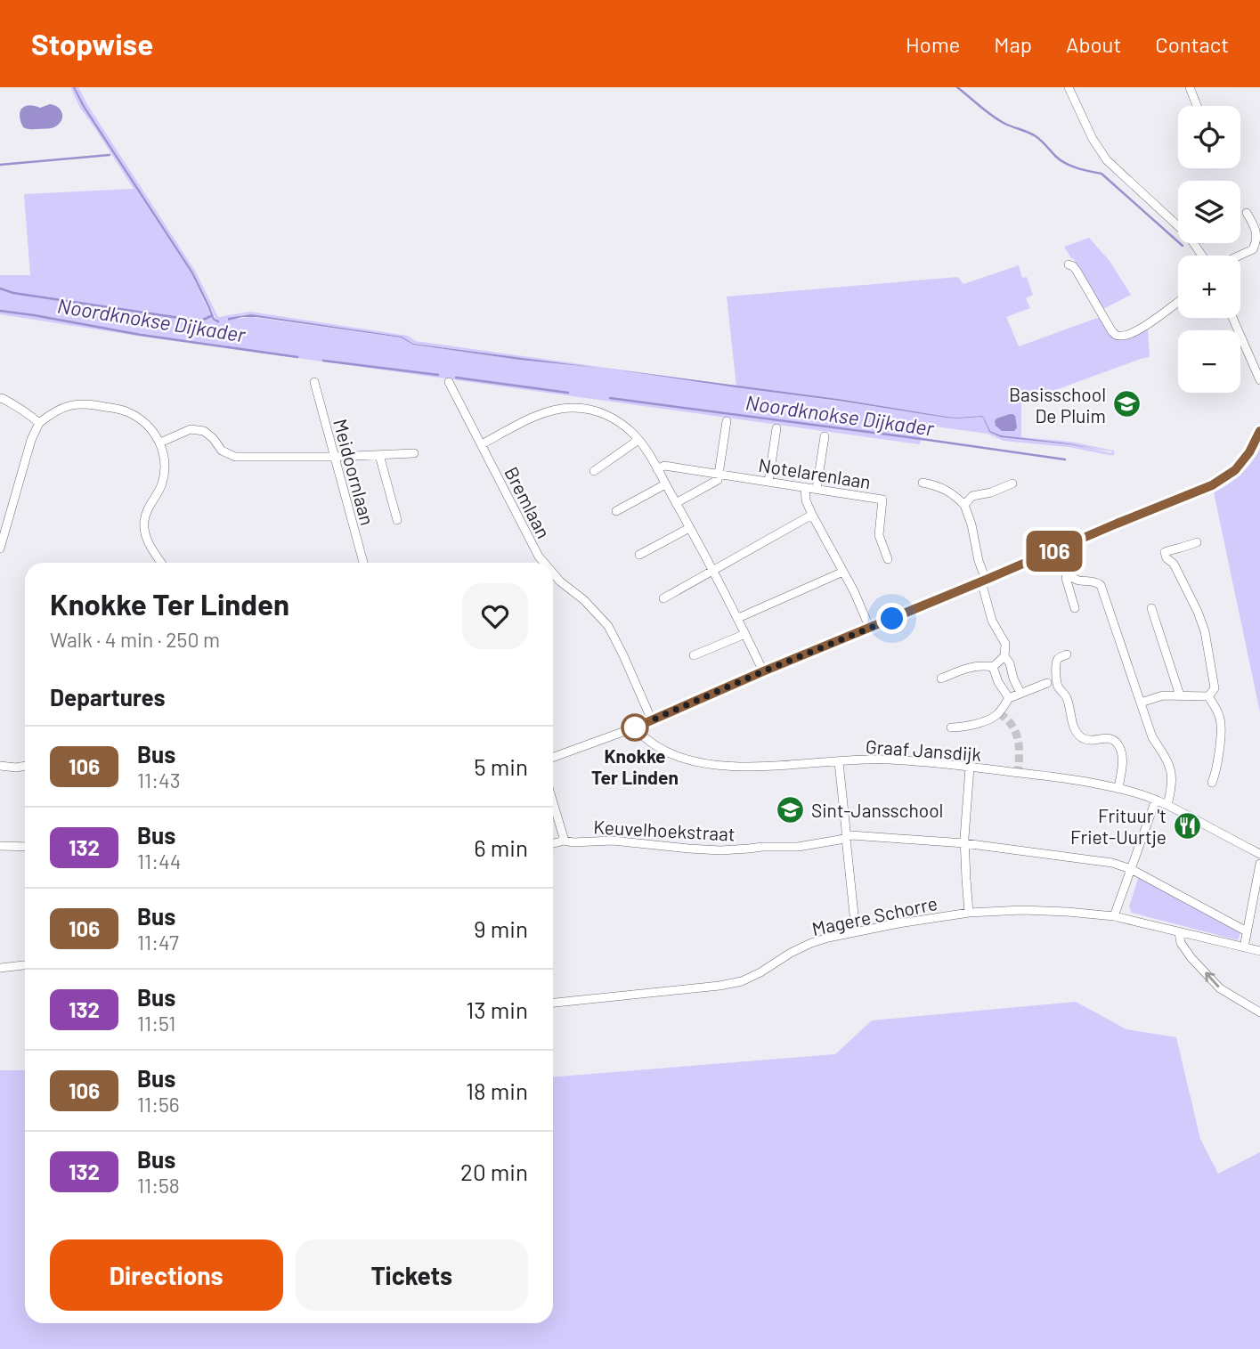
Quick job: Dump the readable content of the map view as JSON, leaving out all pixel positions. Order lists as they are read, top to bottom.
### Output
{
  "streets": {
    "street": [
      "Meidoornlaan",
      "Notelarenlaan",
      "Bremlaan",
      "Graaf Jansdijk",
      "Keuvelhoekstraat",
      "Magere Schorre"
    ]
  },
  "water": ["Noordknokse Dijkader"],
  "places": {
    "school or university": ["Basisschool De Pluim", "Sint-Jansschool"],
    "other": ["Knokke Ter Linden"],
    "restaurant": ["Frituur 't Friet-Uurtje"]
  },
  "lines": ["bus line 106"],
  "page": {
    "header": "Stopwise",
    "nav": [
      "Home",
      "Map",
      "About",
      "Contact"
    ],
    "on_map": "106",
    "map_buttons": ["+", "−"],
    "heading": [
      ["Knokke Ter Linden", "Walk · 4 min · 250 m"],
      "Departures"
    ],
    "list": [
      {
        "mark": "106",
        "name": "Bus",
        "note": "11:43",
        "value": "5 min"
      },
      {
        "mark": "132",
        "name": "Bus",
        "note": "11:44",
        "value": "6 min"
      },
      {
        "mark": "106",
        "name": "Bus",
        "note": "11:47",
        "value": "9 min"
      },
      {
        "mark": "132",
        "name": "Bus",
        "note": "11:51",
        "value": "13 min"
      },
      {
        "mark": "106",
        "name": "Bus",
        "note": "11:56",
        "value": "18 min"
      },
      {
        "mark": "132",
        "name": "Bus",
        "note": "11:58",
        "value": "20 min"
      }
    ],
    "buttons": ["Directions", "Tickets"]
  }
}
